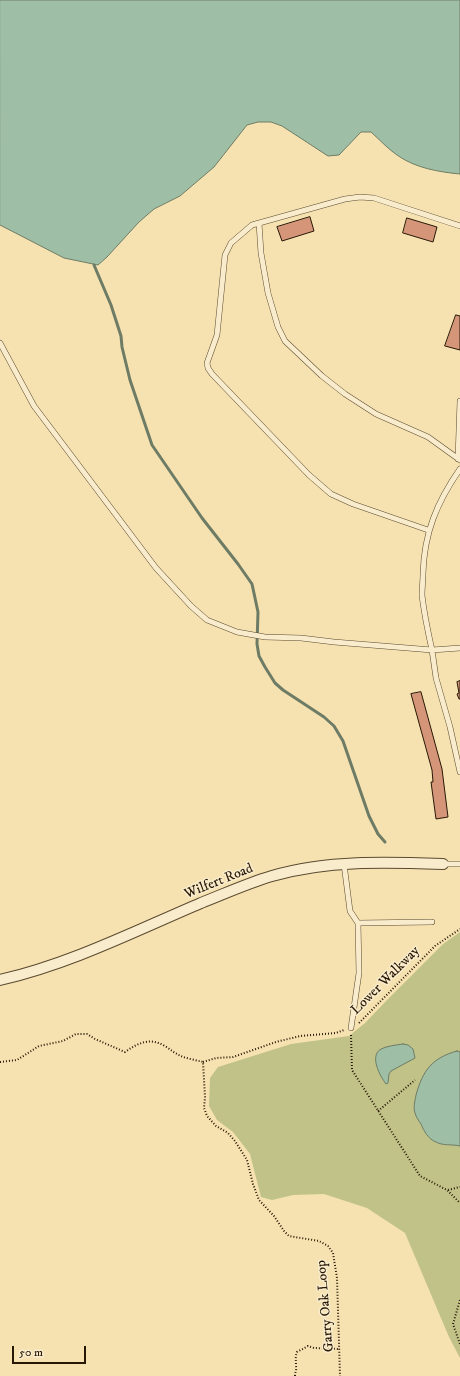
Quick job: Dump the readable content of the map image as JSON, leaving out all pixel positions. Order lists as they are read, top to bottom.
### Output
{
  "streets": {
    "street": ["Wilfert Road"],
    "path": ["Lower Walkway", "Garry Oak Loop"]
  },
  "crossings": [
    ["Lower Walkway", "Garry Oak Loop"]
  ],
  "scale_bar": "50 m"
}
